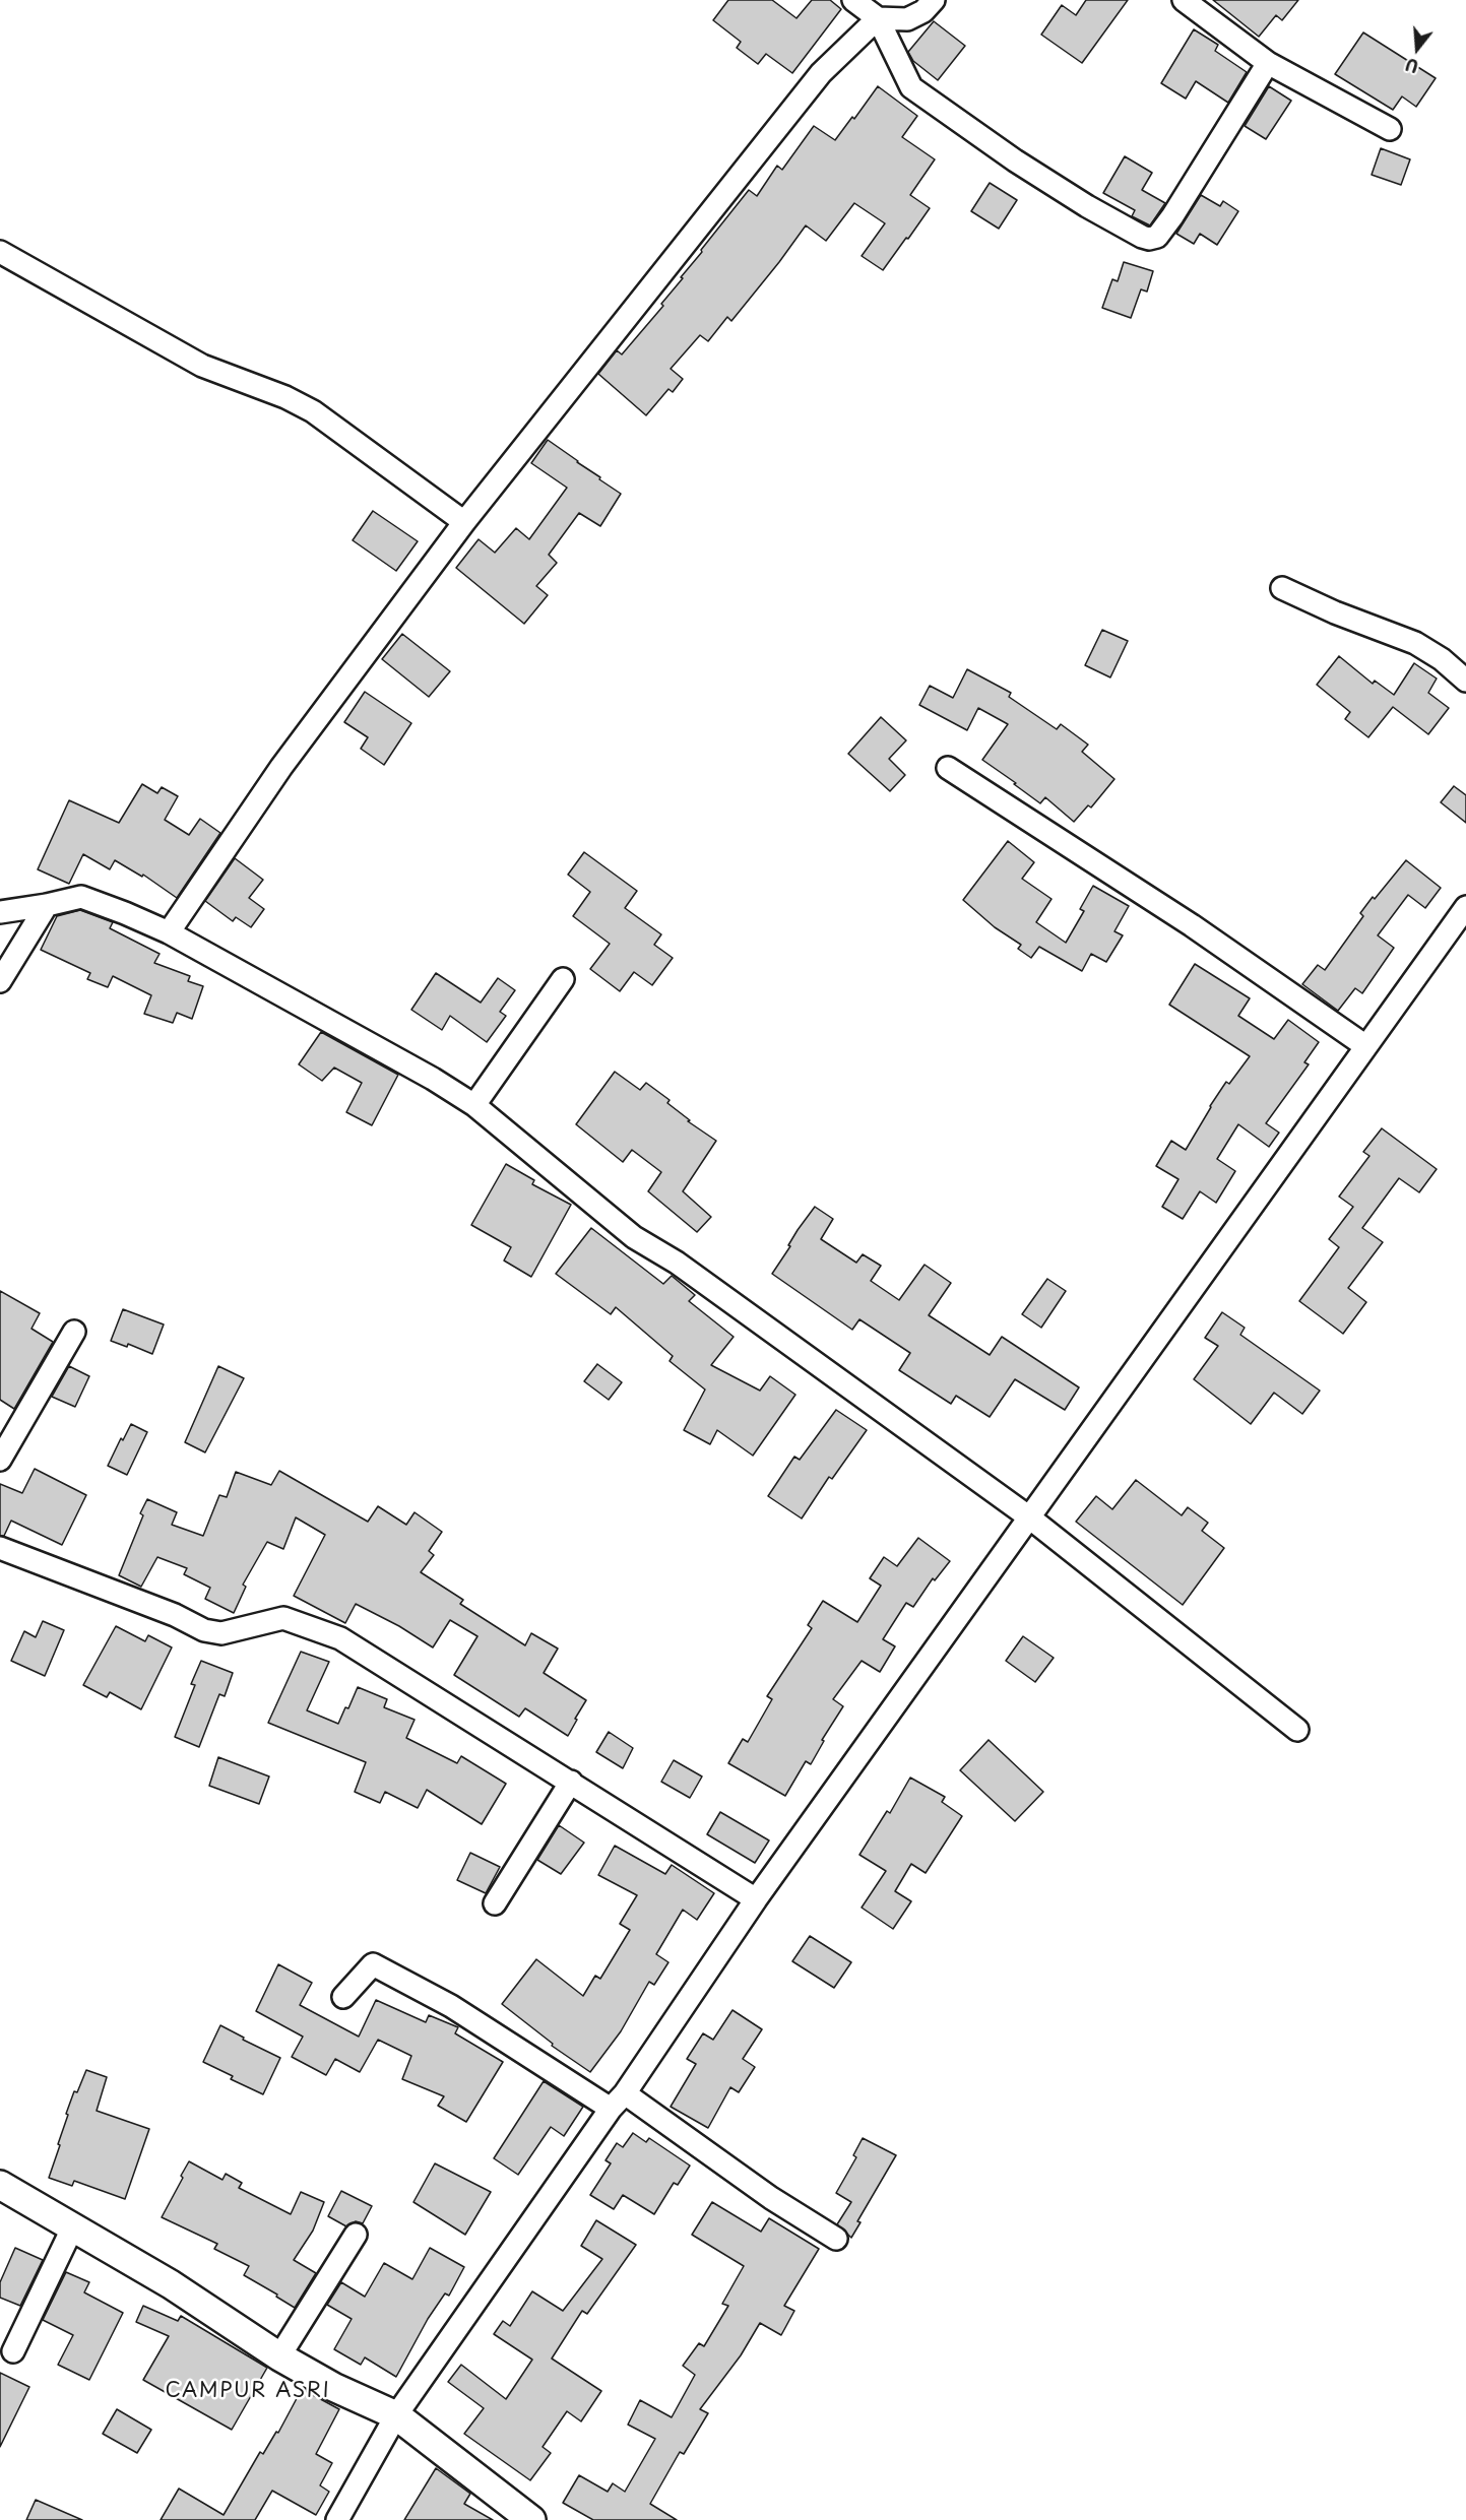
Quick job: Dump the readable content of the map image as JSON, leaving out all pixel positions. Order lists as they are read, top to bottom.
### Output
{
  "districts": ["CAMPUR ASRI"],
  "north": "bottom"
}
